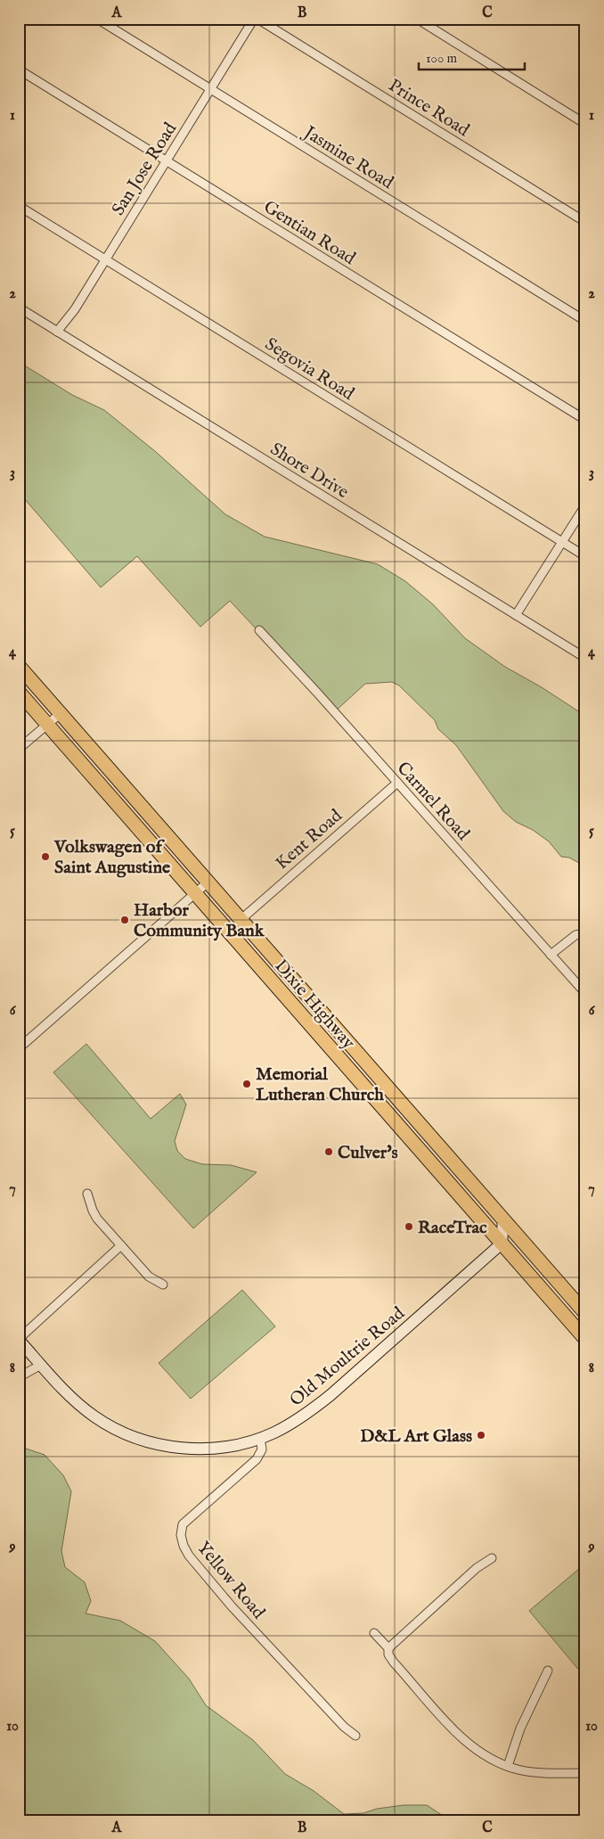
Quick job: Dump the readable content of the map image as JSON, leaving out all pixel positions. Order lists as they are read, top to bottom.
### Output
{
  "streets": {
    "main road": ["Dixie Highway", "Old Moultrie Road"],
    "street": [
      "Prince Road",
      "Jasmine Road",
      "San Jose Road",
      "Gentian Road",
      "Segovia Road",
      "Shore Drive",
      "Carmel Road",
      "Kent Road",
      "Yellow Road"
    ]
  },
  "crossings": [
    ["Prince Road", "San Jose Road"],
    ["Jasmine Road", "San Jose Road"],
    ["San Jose Road", "Gentian Road"],
    ["San Jose Road", "Segovia Road"],
    ["San Jose Road", "Shore Drive"],
    ["Carmel Road", "Kent Road"],
    ["Dixie Highway", "Old Moultrie Road"],
    ["Old Moultrie Road", "Yellow Road"]
  ],
  "places": [
    "Volkswagen of Saint Augustine",
    "Harbor Community Bank",
    "Memorial Lutheran Church",
    "Culver's",
    "RaceTrac",
    "D&L Art Glass"
  ],
  "scale_bar": "100 m",
  "grid": {
    "columns": ["A", "B", "C"],
    "rows": [
      "1",
      "2",
      "3",
      "4",
      "5",
      "6",
      "7",
      "8",
      "9",
      "10"
    ]
  }
}
